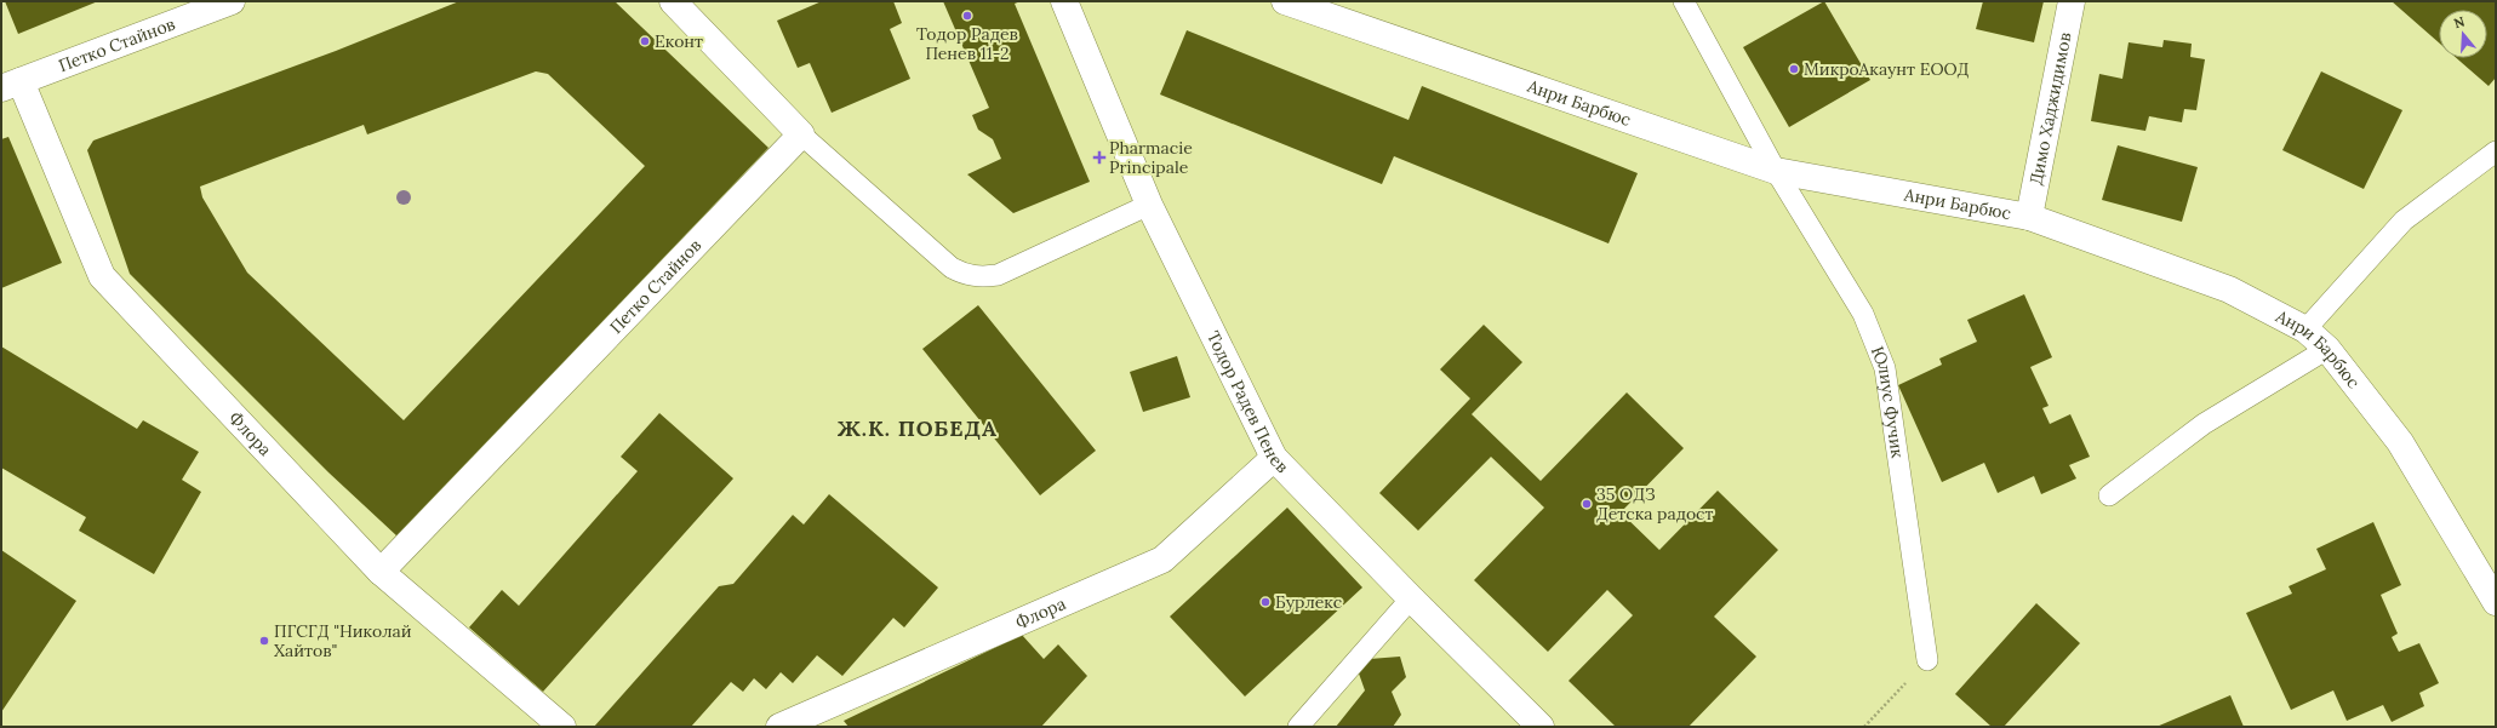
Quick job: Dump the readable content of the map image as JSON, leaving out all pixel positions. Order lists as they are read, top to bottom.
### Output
{
  "streets": {
    "street": [
      "Петко Стайнов",
      "Анри Барбюс",
      "Димо Хаджидимов",
      "Тодор Радев Пенев",
      "Флора"
    ],
    "lane": ["Юлиус Фучик"]
  },
  "crossings": [
    ["Петко Стайнов", "Флора"],
    ["Анри Барбюс", "Димо Хаджидимов"],
    ["Анри Барбюс", "Юлиус Фучик"],
    ["Тодор Радев Пенев", "Флора"]
  ],
  "districts": ["Ж.К. ПОБЕДА"],
  "places": {
    "other": [
      "Тодор Радев Пенев 11-2",
      "Еконт",
      "МикроАкаунт ЕООД",
      "35 ОДЗ Детска радост",
      "Бурлекс",
      "ПГСГД \"Николай Хайтов\""
    ],
    "health": ["Pharmacie Principale"]
  },
  "north": "top"
}
